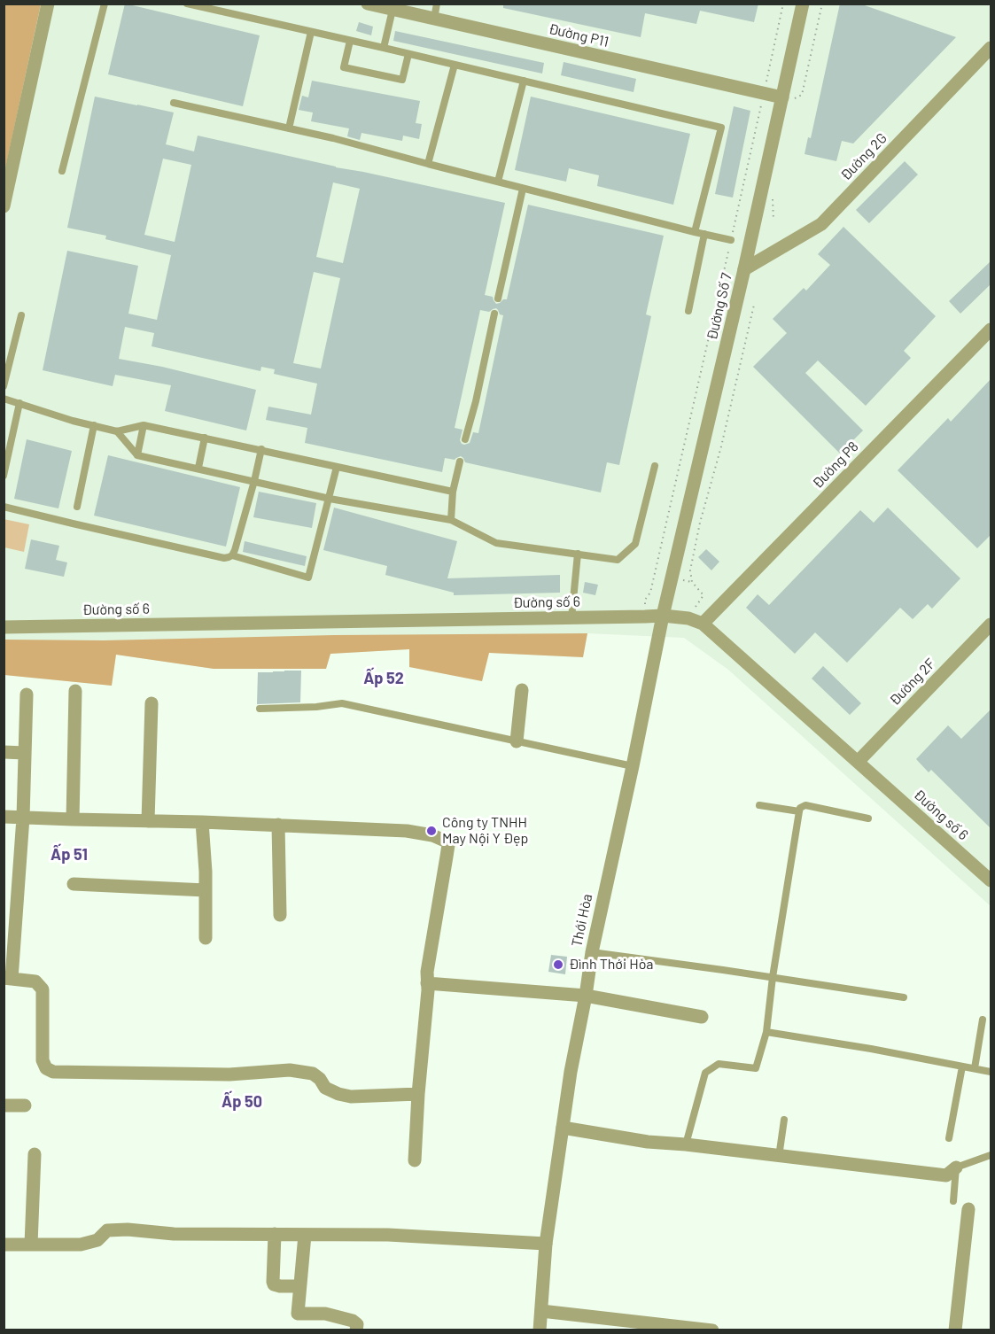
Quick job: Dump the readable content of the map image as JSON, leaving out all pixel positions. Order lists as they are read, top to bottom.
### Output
{
  "streets": {
    "street": [
      "Đường P11",
      "Đường 2G",
      "Đường Số 7",
      "Đường P8",
      "Đường số 6",
      "Đường 2F",
      "Thới Hòa"
    ]
  },
  "crossings": [
    ["Đường P11", "Đường Số 7"],
    ["Đường 2G", "Đường Số 7"],
    ["Đường Số 7", "Đường số 6"],
    ["Đường Số 7", "Thới Hòa"],
    ["Đường P8", "Đường số 6"],
    ["Đường số 6", "Đường 2F"],
    ["Đường số 6", "Thới Hòa"]
  ],
  "districts": ["Ấp 52", "Ấp 51", "Ấp 50"],
  "places": ["Công ty TNHH May Nội Y Đẹp", "Đình Thới Hòa"]
}
